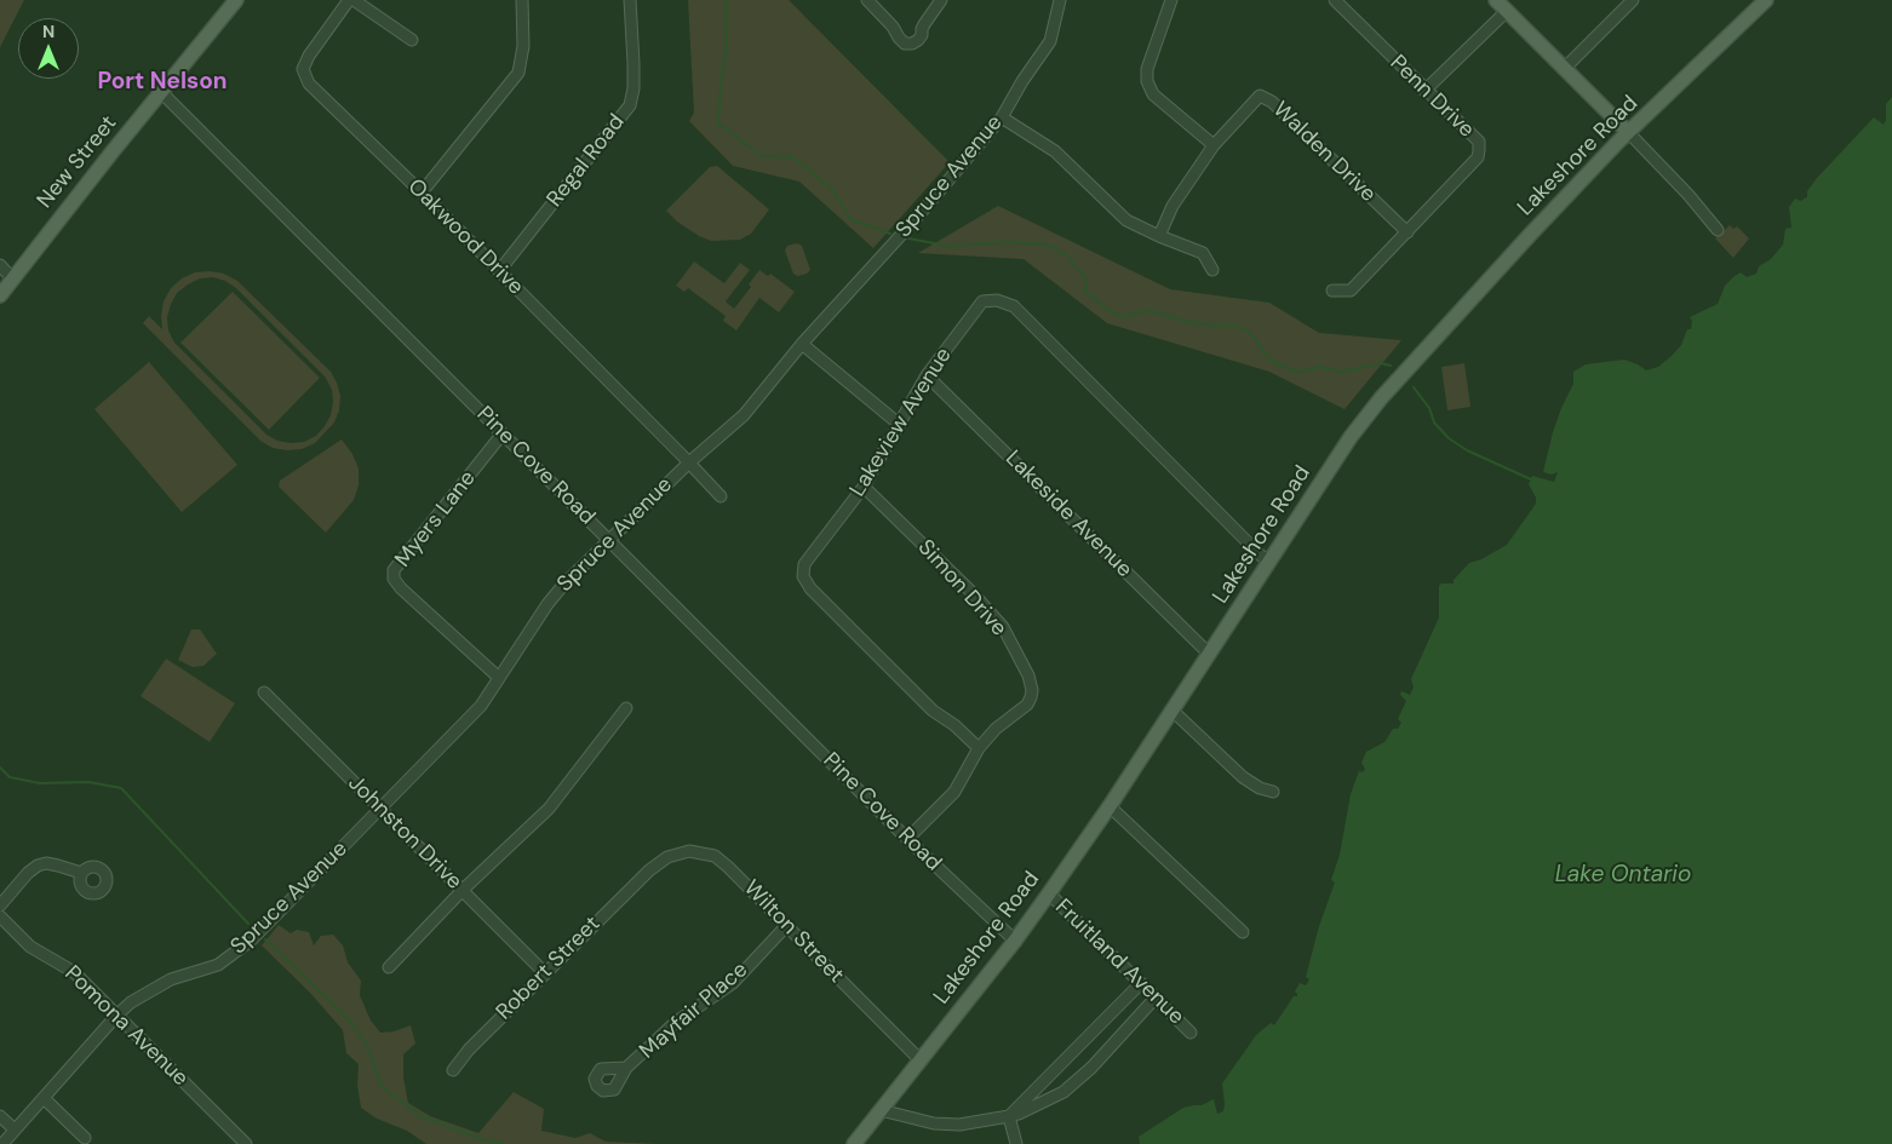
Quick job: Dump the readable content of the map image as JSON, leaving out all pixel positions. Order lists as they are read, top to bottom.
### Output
{
  "streets": {
    "main road": ["Lakeshore Road", "New Street"],
    "street": [
      "Penn Drive",
      "Walden Drive",
      "Regal Road",
      "Spruce Avenue",
      "Oakwood Drive",
      "Lakeview Avenue",
      "Pine Cove Road",
      "Lakeside Avenue",
      "Myers Lane",
      "Simon Drive",
      "Johnston Drive",
      "Wilton Street",
      "Fruitland Avenue",
      "Robert Street",
      "Mayfair Place",
      "Pomona Avenue"
    ]
  },
  "crossings": [
    ["Penn Drive", "Walden Drive"],
    ["Lakeshore Road", "Lakeview Avenue"],
    ["Lakeshore Road", "Pine Cove Road"],
    ["Lakeshore Road", "Lakeside Avenue"],
    ["Lakeshore Road", "Wilton Street"],
    ["Lakeshore Road", "Fruitland Avenue"],
    ["Regal Road", "Oakwood Drive"],
    ["New Street", "Pine Cove Road"],
    ["Spruce Avenue", "Oakwood Drive"],
    ["Spruce Avenue", "Pine Cove Road"],
    ["Spruce Avenue", "Myers Lane"],
    ["Spruce Avenue", "Johnston Drive"],
    ["Spruce Avenue", "Pomona Avenue"],
    ["Lakeview Avenue", "Lakeside Avenue"],
    ["Lakeview Avenue", "Simon Drive"],
    ["Pine Cove Road", "Myers Lane"],
    ["Pine Cove Road", "Simon Drive"],
    ["Johnston Drive", "Robert Street"],
    ["Wilton Street", "Robert Street"],
    ["Wilton Street", "Mayfair Place"]
  ],
  "districts": ["Port Nelson"],
  "water": ["Lake Ontario"],
  "north": "top"
}
